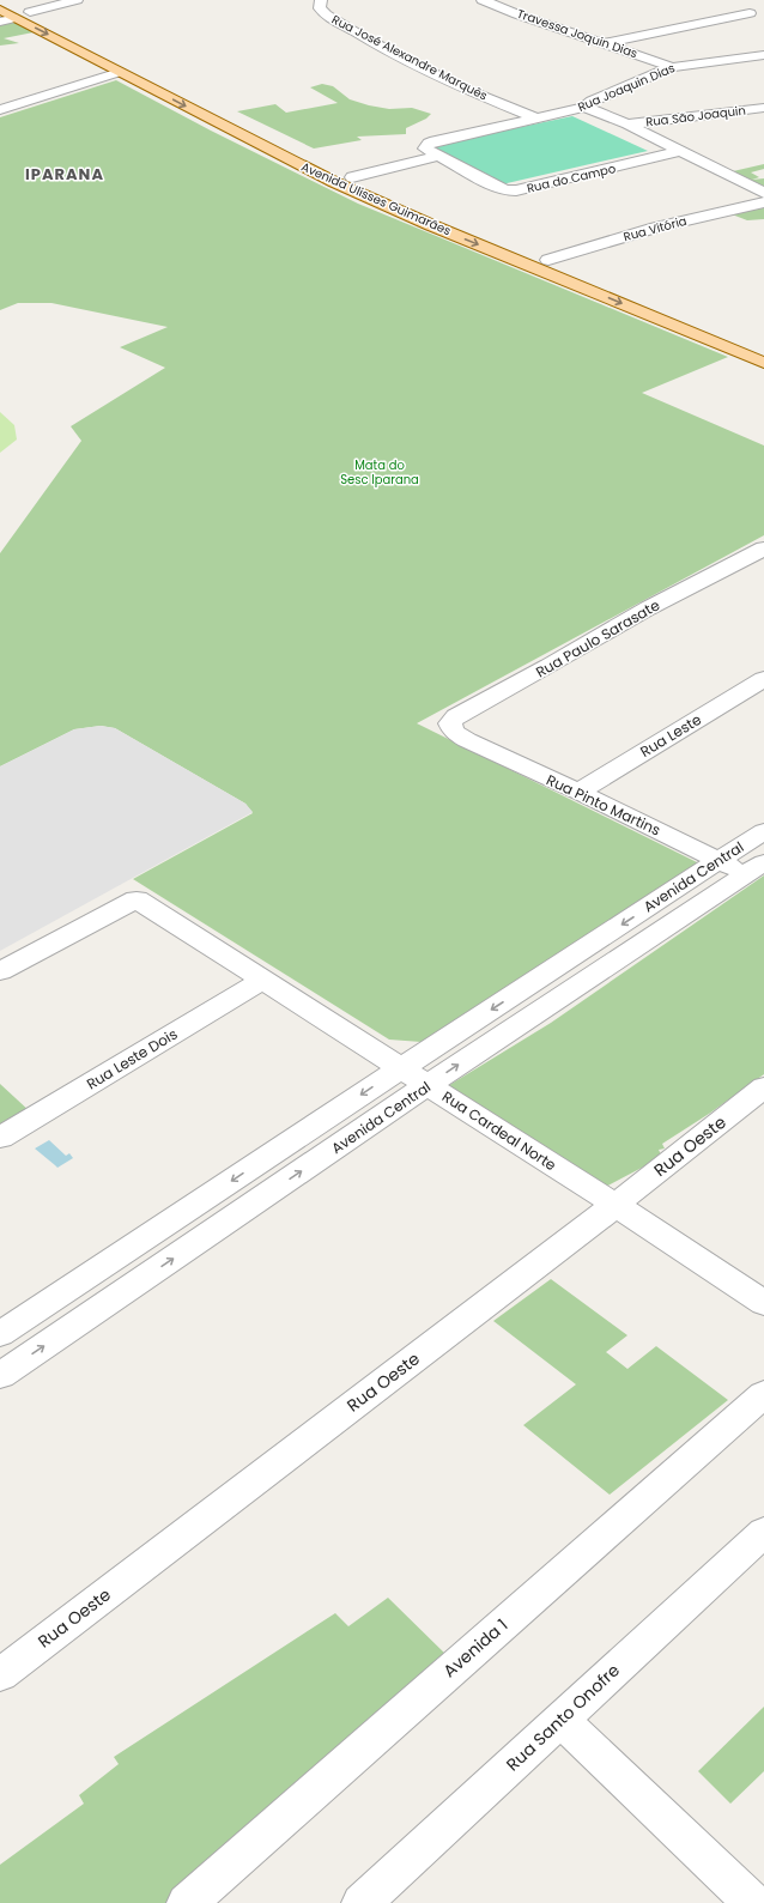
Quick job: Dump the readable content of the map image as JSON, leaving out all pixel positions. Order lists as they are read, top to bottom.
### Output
{
  "streets": {
    "main road": ["Avenida Ulisses Guimarães"],
    "street": [
      "Travessa Joquin Dias",
      "Rua José Alexandre Marquês",
      "Rua Joaquin Dias",
      "Rua São Joaquin",
      "Rua do Campo",
      "Rua Vitória",
      "Rua Paulo Sarasate",
      "Rua Leste",
      "Rua Pinto Martins",
      "Avenida Central",
      "Rua Leste Dois",
      "Rua Cardeal Norte",
      "Rua Oeste",
      "Avenida 1",
      "Rua Santo Onofre"
    ]
  },
  "crossings": [
    ["Travessa Joquin Dias", "Rua Joaquin Dias"],
    ["Rua José Alexandre Marquês", "Rua Joaquin Dias"],
    ["Rua Joaquin Dias", "Rua do Campo"],
    ["Avenida Ulisses Guimarães", "Rua Vitória"],
    ["Rua Paulo Sarasate", "Rua Pinto Martins"],
    ["Rua Leste", "Rua Pinto Martins"],
    ["Rua Pinto Martins", "Avenida Central"],
    ["Avenida Central", "Rua Cardeal Norte"],
    ["Rua Leste Dois", "Rua Cardeal Norte"],
    ["Rua Cardeal Norte", "Rua Oeste"]
  ],
  "districts": ["IPARANA"],
  "parks": ["Mata do Sesc Iparana"]
}
